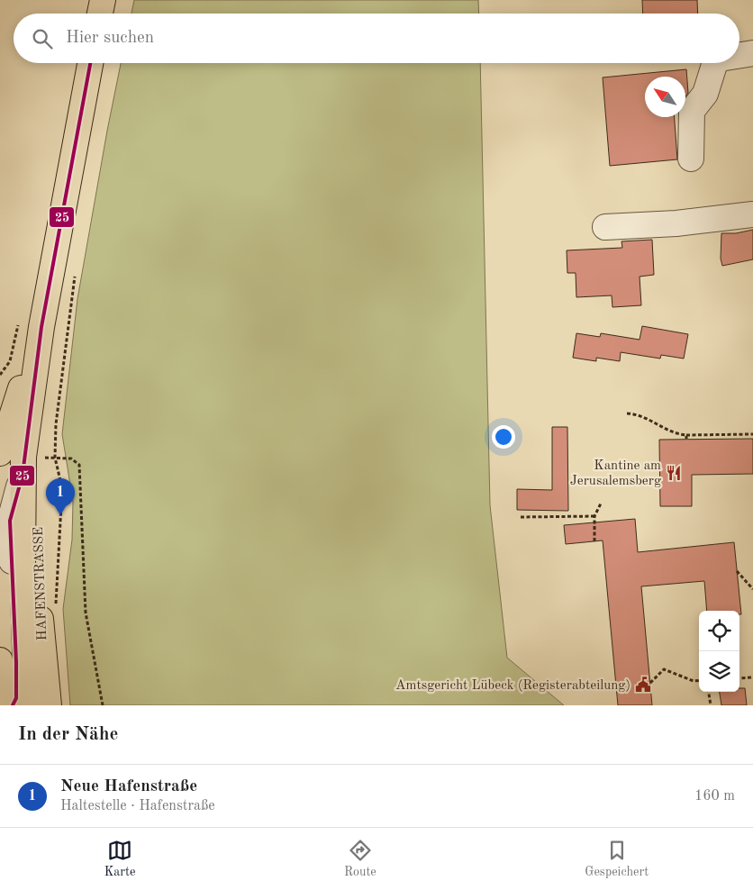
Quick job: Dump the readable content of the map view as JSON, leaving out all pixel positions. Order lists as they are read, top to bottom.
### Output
{
  "streets": {
    "main road": ["HAFENSTRASSE"]
  },
  "places": {
    "restaurant": ["Kantine am Jerusalemsberg"],
    "public building": ["Amtsgericht Lübeck (Registerabteilung)"]
  },
  "lines": ["transit line 25"],
  "north": "top left",
  "page": {
    "search": "Hier suchen",
    "pins": "1",
    "heading": "In der Nähe",
    "list": [
      {
        "mark": "1",
        "name": "Neue Hafenstraße",
        "note": "Haltestelle · Hafenstraße",
        "value": "160 m"
      }
    ],
    "nav": ["Karte", "Route", "Gespeichert"]
  }
}
